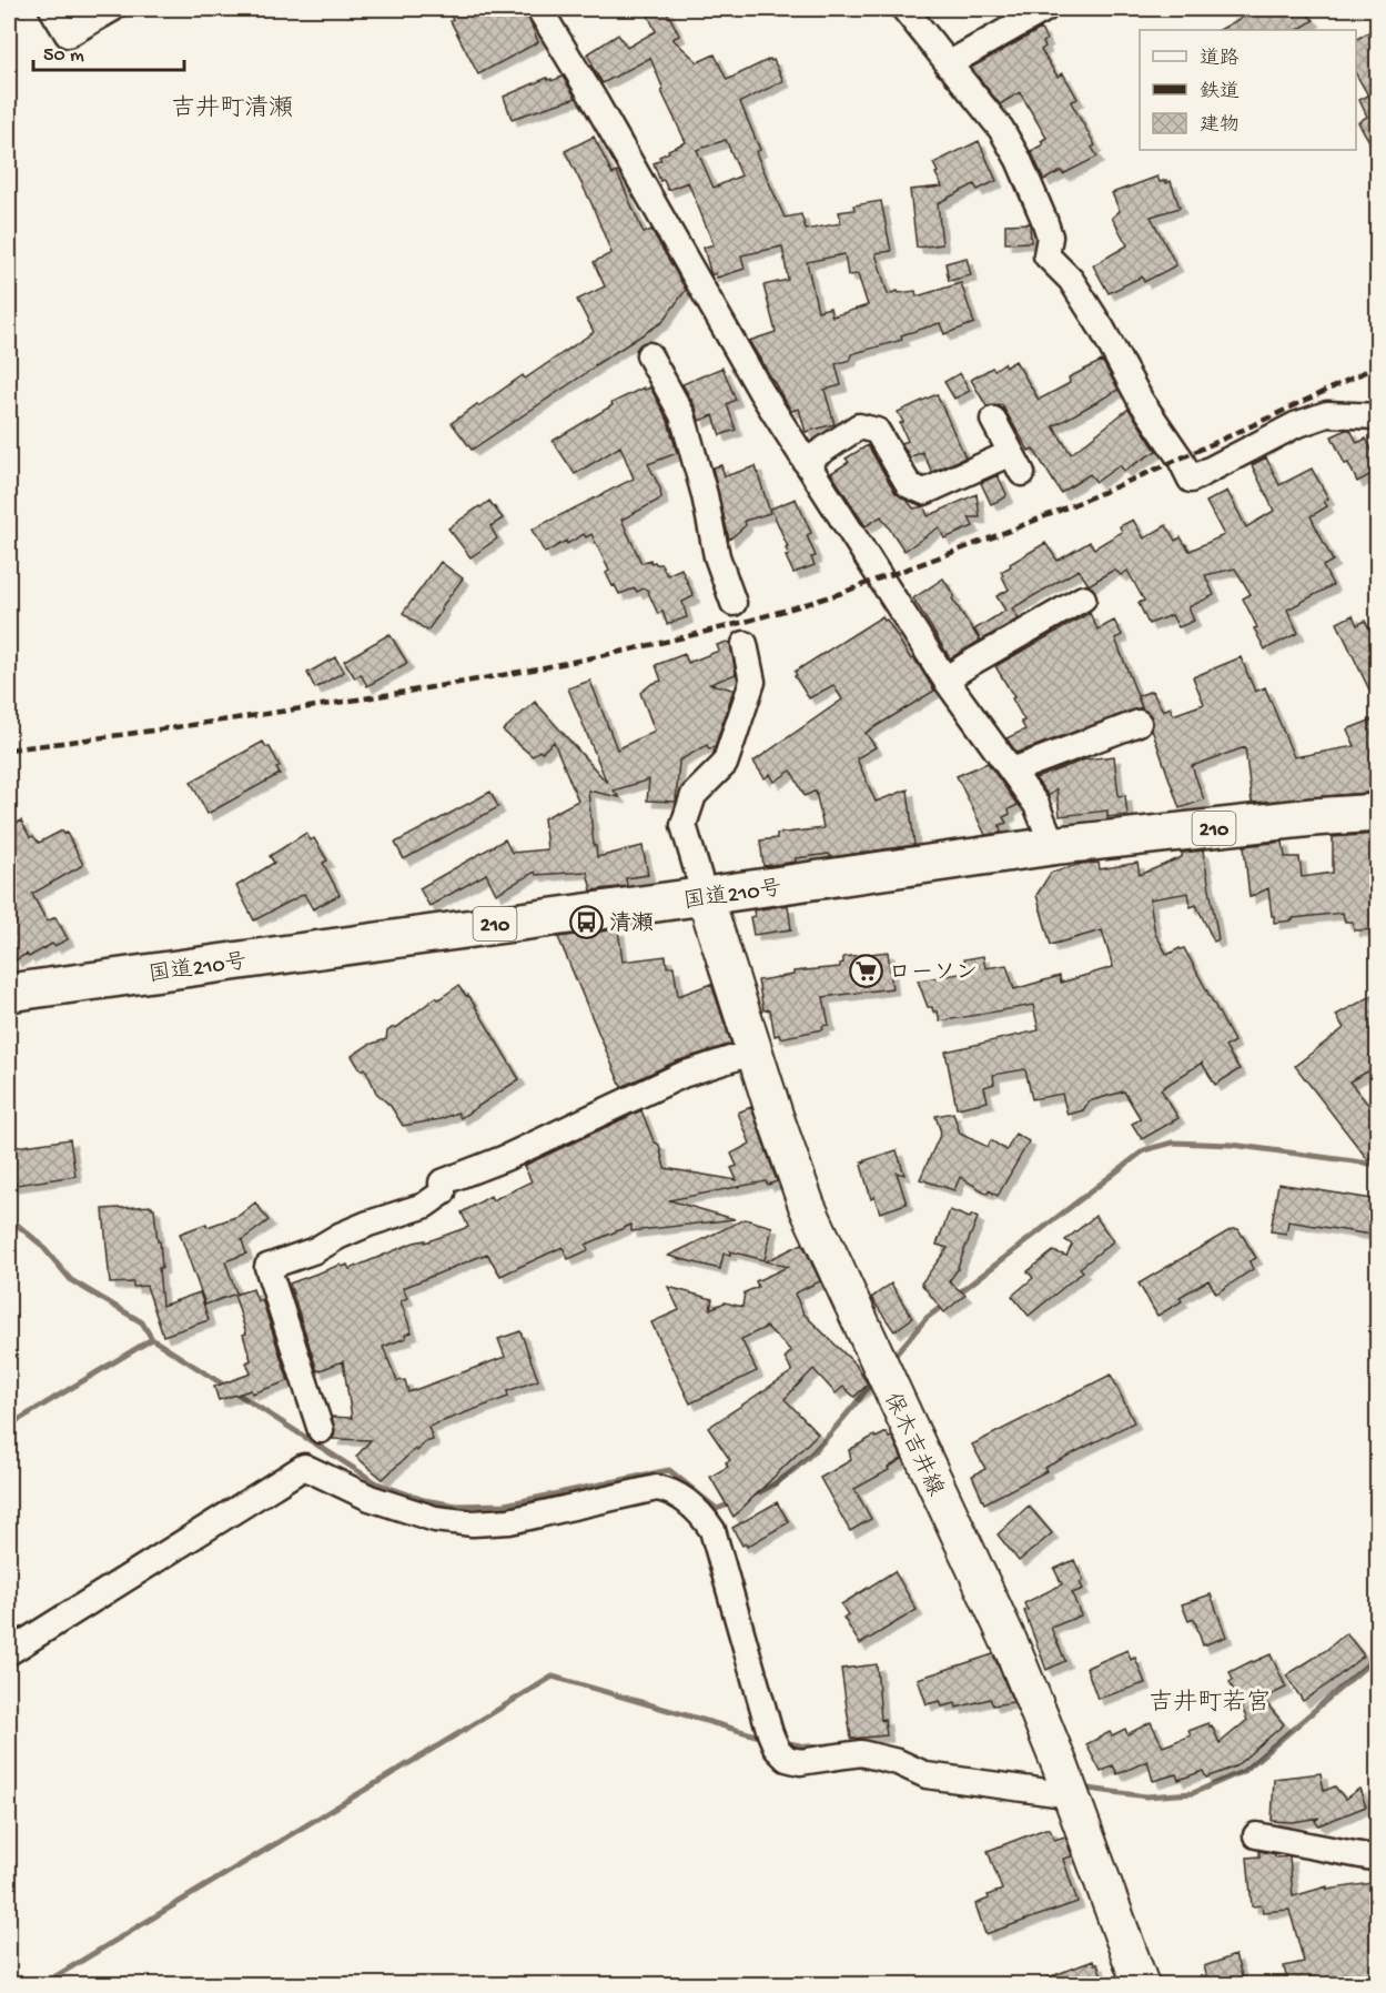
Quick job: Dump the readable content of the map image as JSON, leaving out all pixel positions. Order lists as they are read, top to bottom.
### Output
{
  "streets": {
    "highway": ["210", "国道210号"],
    "main road": ["保木吉井線"]
  },
  "crossings": [
    ["国道210号", "保木吉井線"]
  ],
  "districts": ["吉井町清瀬", "吉井町若宮"],
  "places": {
    "bus stop": ["清瀬"],
    "supermarket": ["ローソン"]
  },
  "legend": ["道路", "鉄道", "建物"],
  "scale_bar": "50 m"
}
